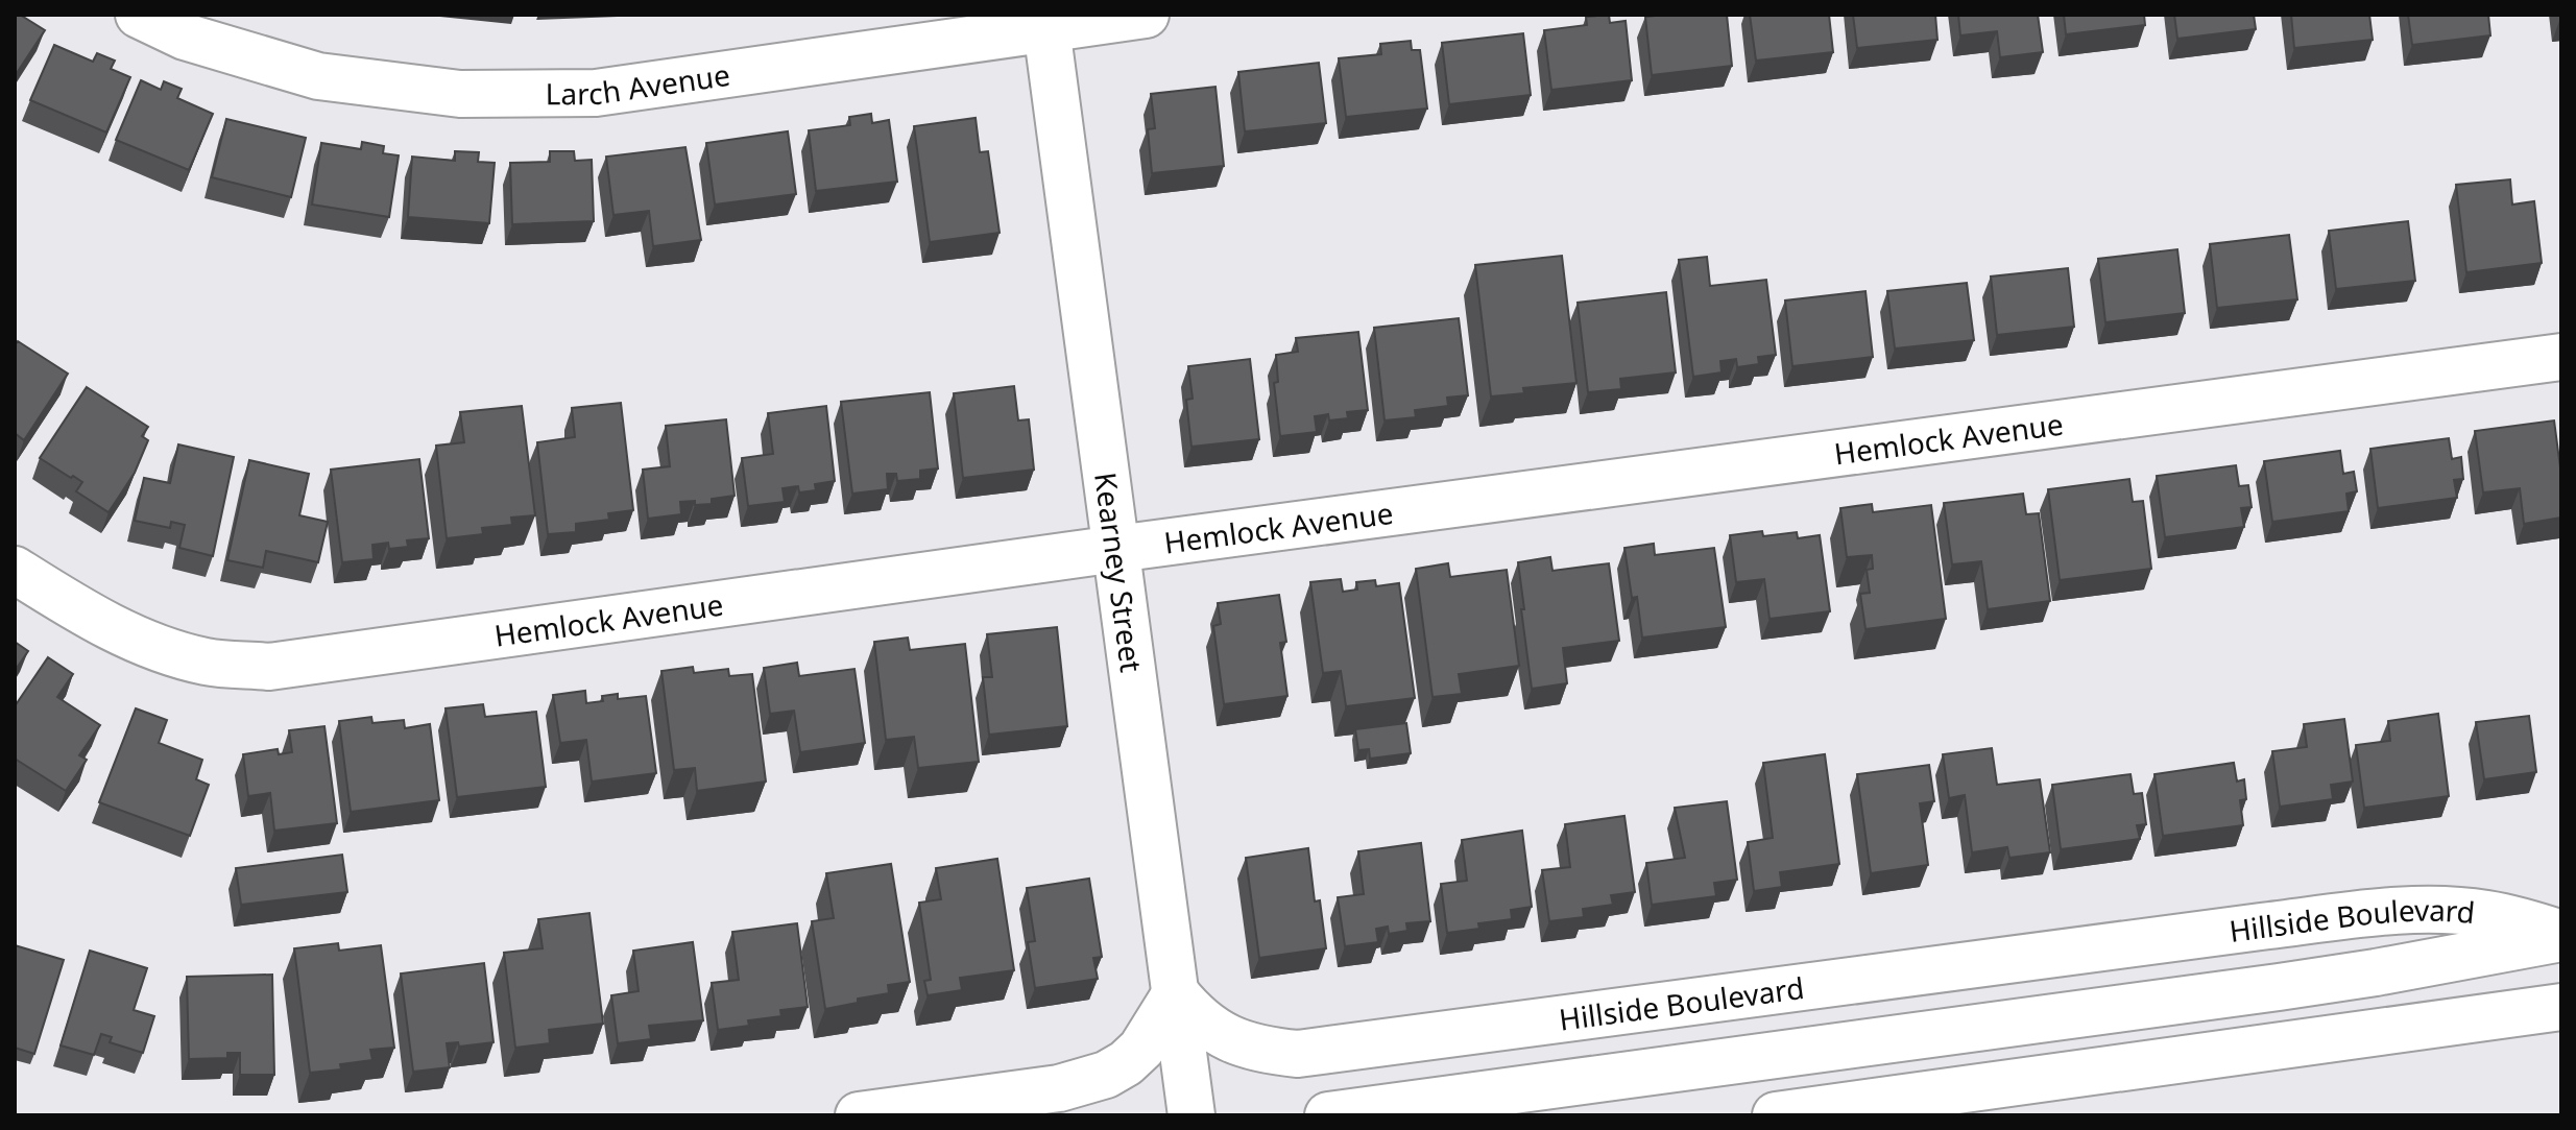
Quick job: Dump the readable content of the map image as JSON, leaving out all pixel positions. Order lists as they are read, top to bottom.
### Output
{
  "streets": {
    "street": [
      "Larch Avenue",
      "Hemlock Avenue",
      "Kearney Street",
      "Hillside Boulevard"
    ]
  },
  "crossings": [
    ["Larch Avenue", "Kearney Street"],
    ["Hemlock Avenue", "Kearney Street"],
    ["Kearney Street", "Hillside Boulevard"]
  ]
}
